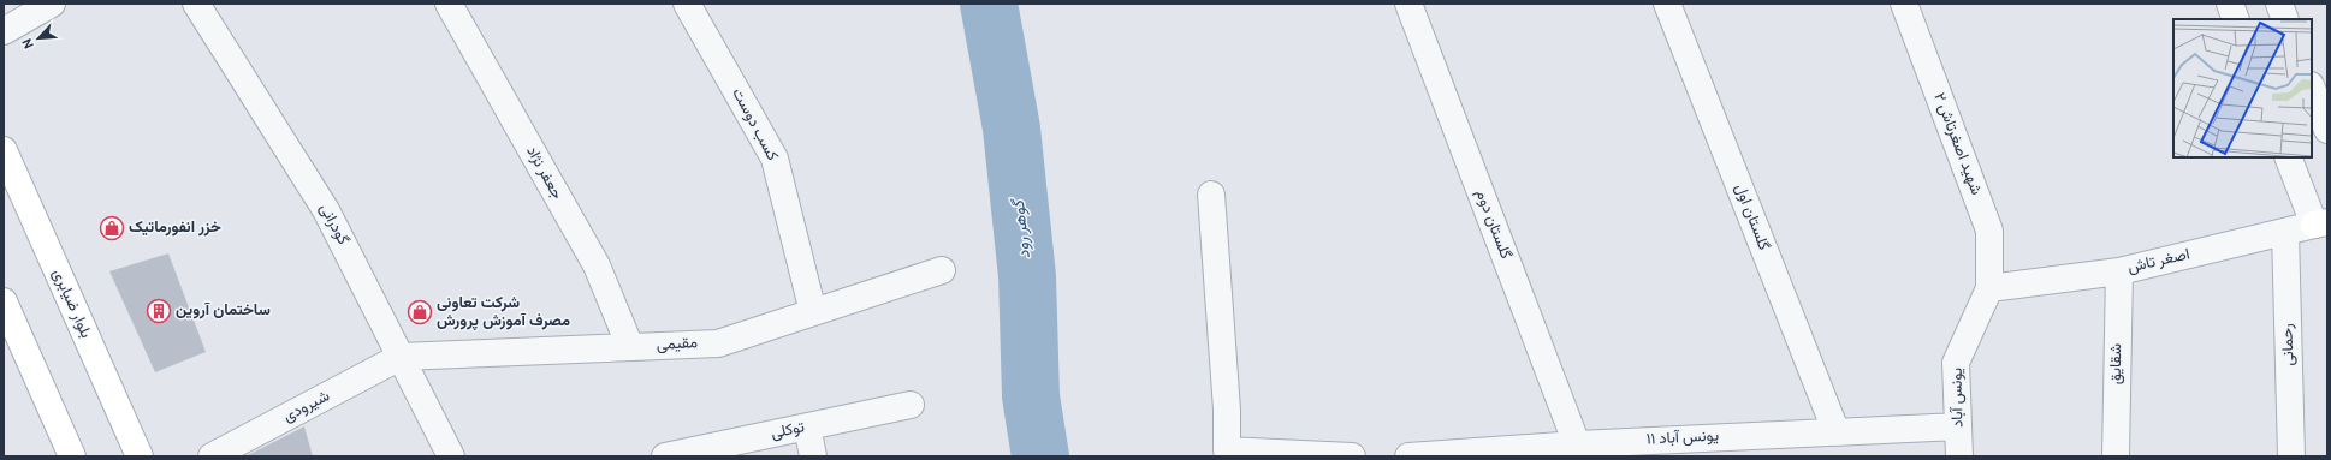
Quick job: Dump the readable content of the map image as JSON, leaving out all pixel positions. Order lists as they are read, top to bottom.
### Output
{
  "streets": {
    "main road": ["بلوار ضیابری"],
    "street": [
      "کسب دوست",
      "شهید اصغرتاش ۲",
      "جعفر نژاد",
      "گلستان اول",
      "گودرانی",
      "گلستان دوم",
      "اصغر تاش",
      "مقیمی",
      "رحمانی",
      "شقایق",
      "یونس آباد",
      "شیرودی",
      "توکلی",
      "یونس آباد ۱۱"
    ]
  },
  "crossings": [
    ["کسب دوست", "مقیمی"],
    ["شهید اصغرتاش ۲", "اصغر تاش"],
    ["شهید اصغرتاش ۲", "یونس آباد"],
    ["جعفر نژاد", "مقیمی"],
    ["گلستان اول", "یونس آباد ۱۱"],
    ["گودرانی", "مقیمی"],
    ["گودرانی", "شیرودی"],
    ["گلستان دوم", "یونس آباد ۱۱"],
    ["اصغر تاش", "رحمانی"],
    ["اصغر تاش", "شقایق"],
    ["اصغر تاش", "یونس آباد"],
    ["مقیمی", "شیرودی"],
    ["یونس آباد", "یونس آباد ۱۱"]
  ],
  "water": ["گوهر رود"],
  "places": {
    "shop": ["خزر انفورماتیک", "شرکت تعاونی مصرف آموزش پرورش"],
    "building": ["ساختمان آروین"]
  },
  "north": "bottom left"
}
